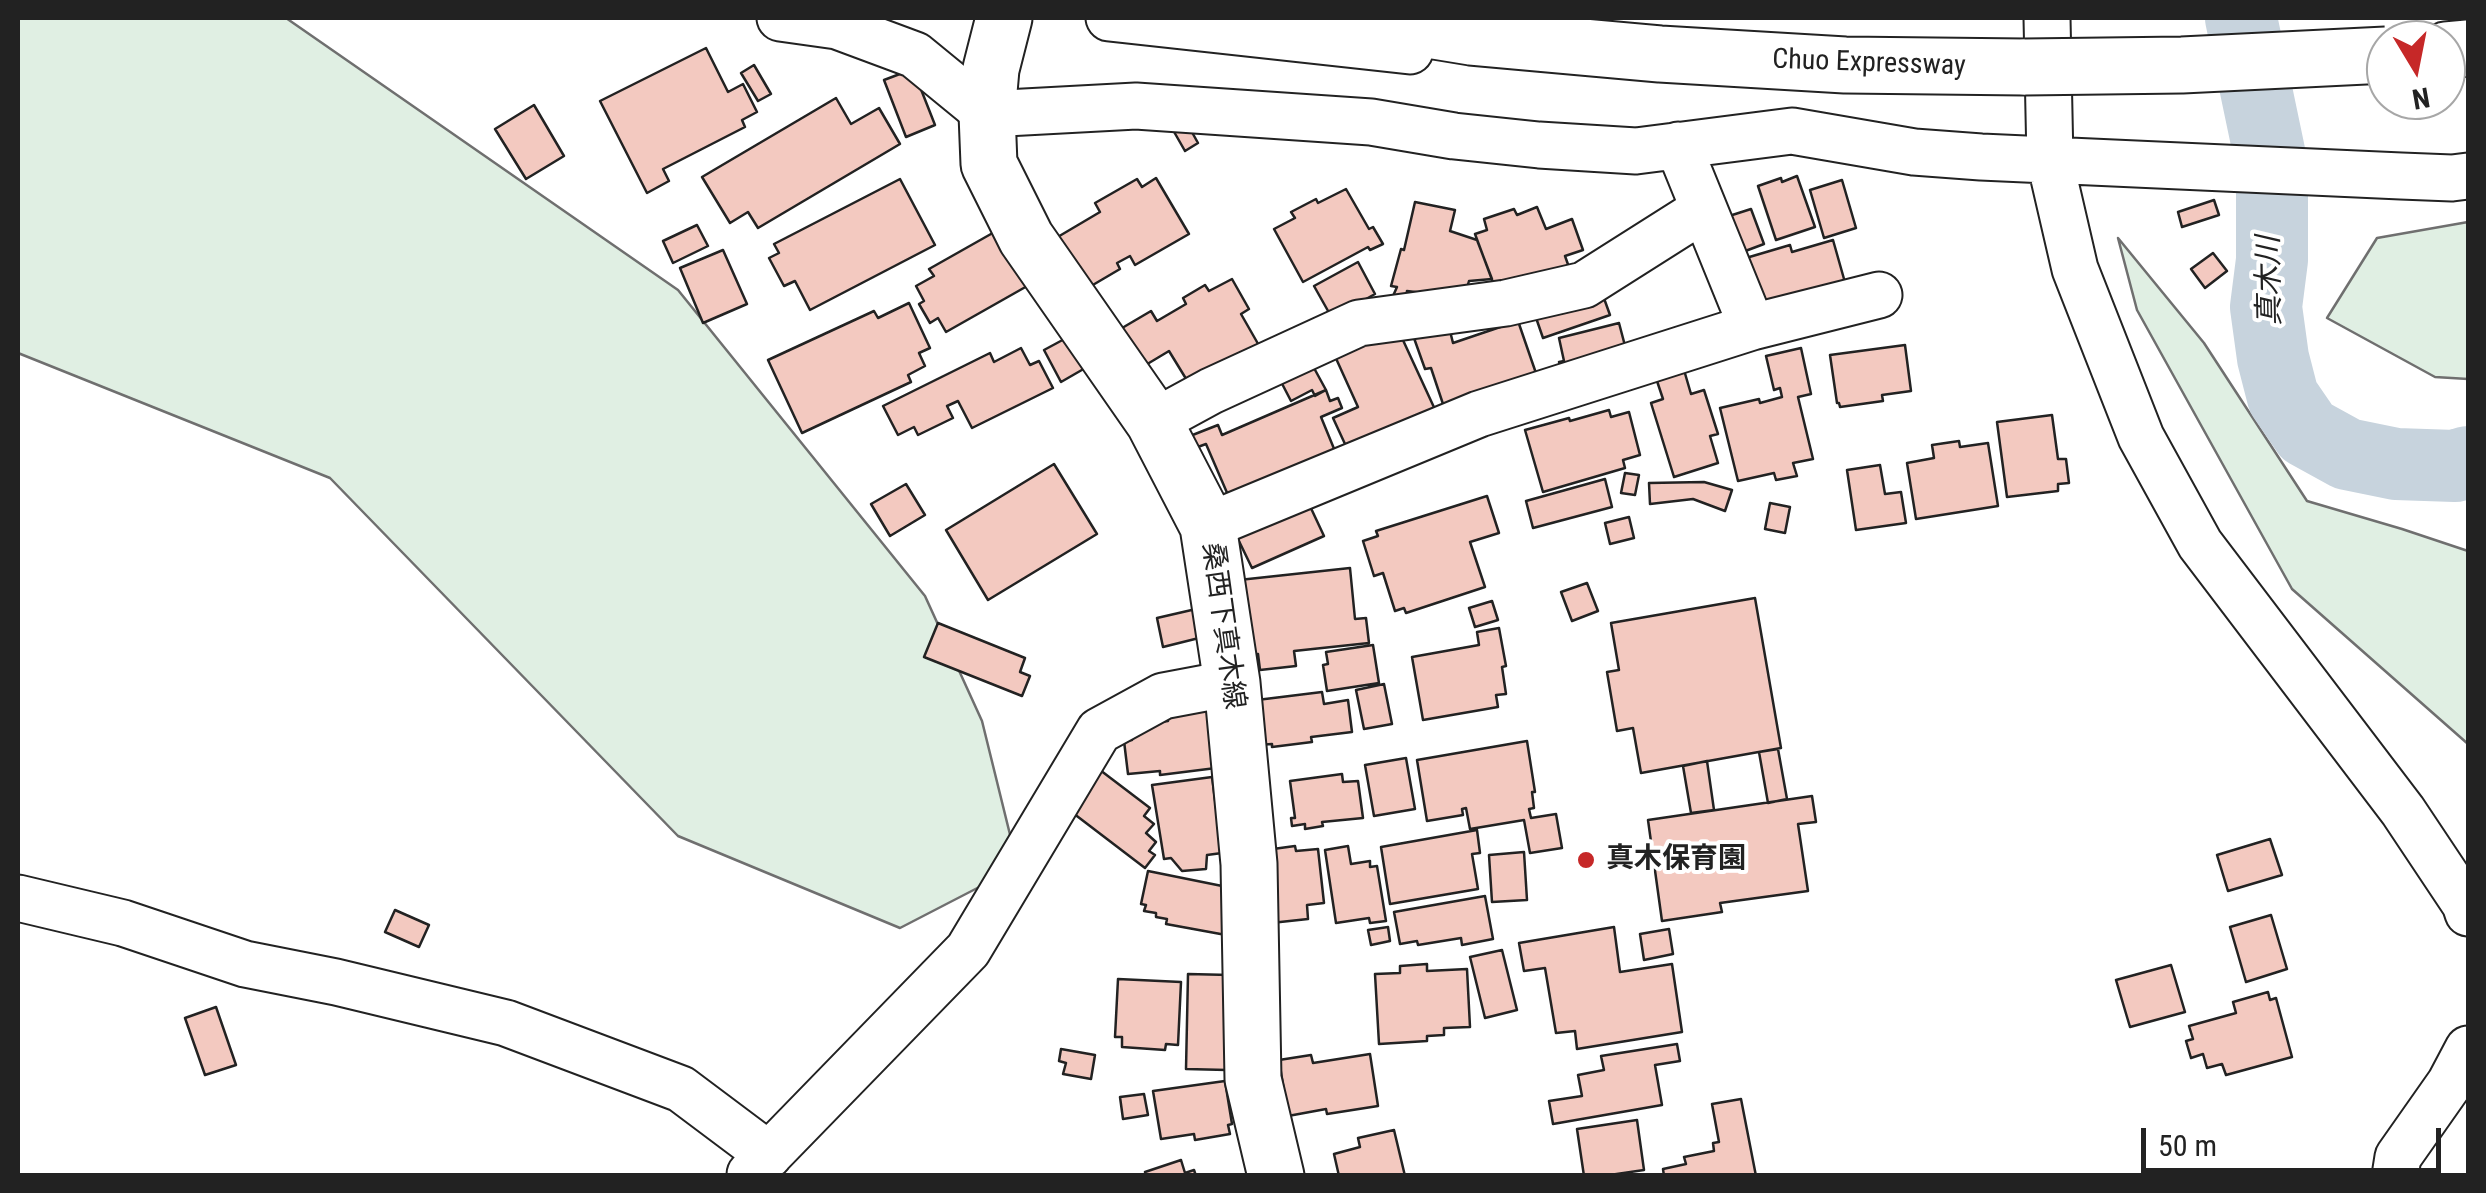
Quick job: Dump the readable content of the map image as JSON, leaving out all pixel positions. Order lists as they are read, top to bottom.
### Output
{
  "streets": {
    "main road": ["Chuo Expressway", "桑西下真木線"]
  },
  "water": ["真木川"],
  "places": ["真木保育園"],
  "scale_bar": "50 m",
  "north": "bottom"
}
